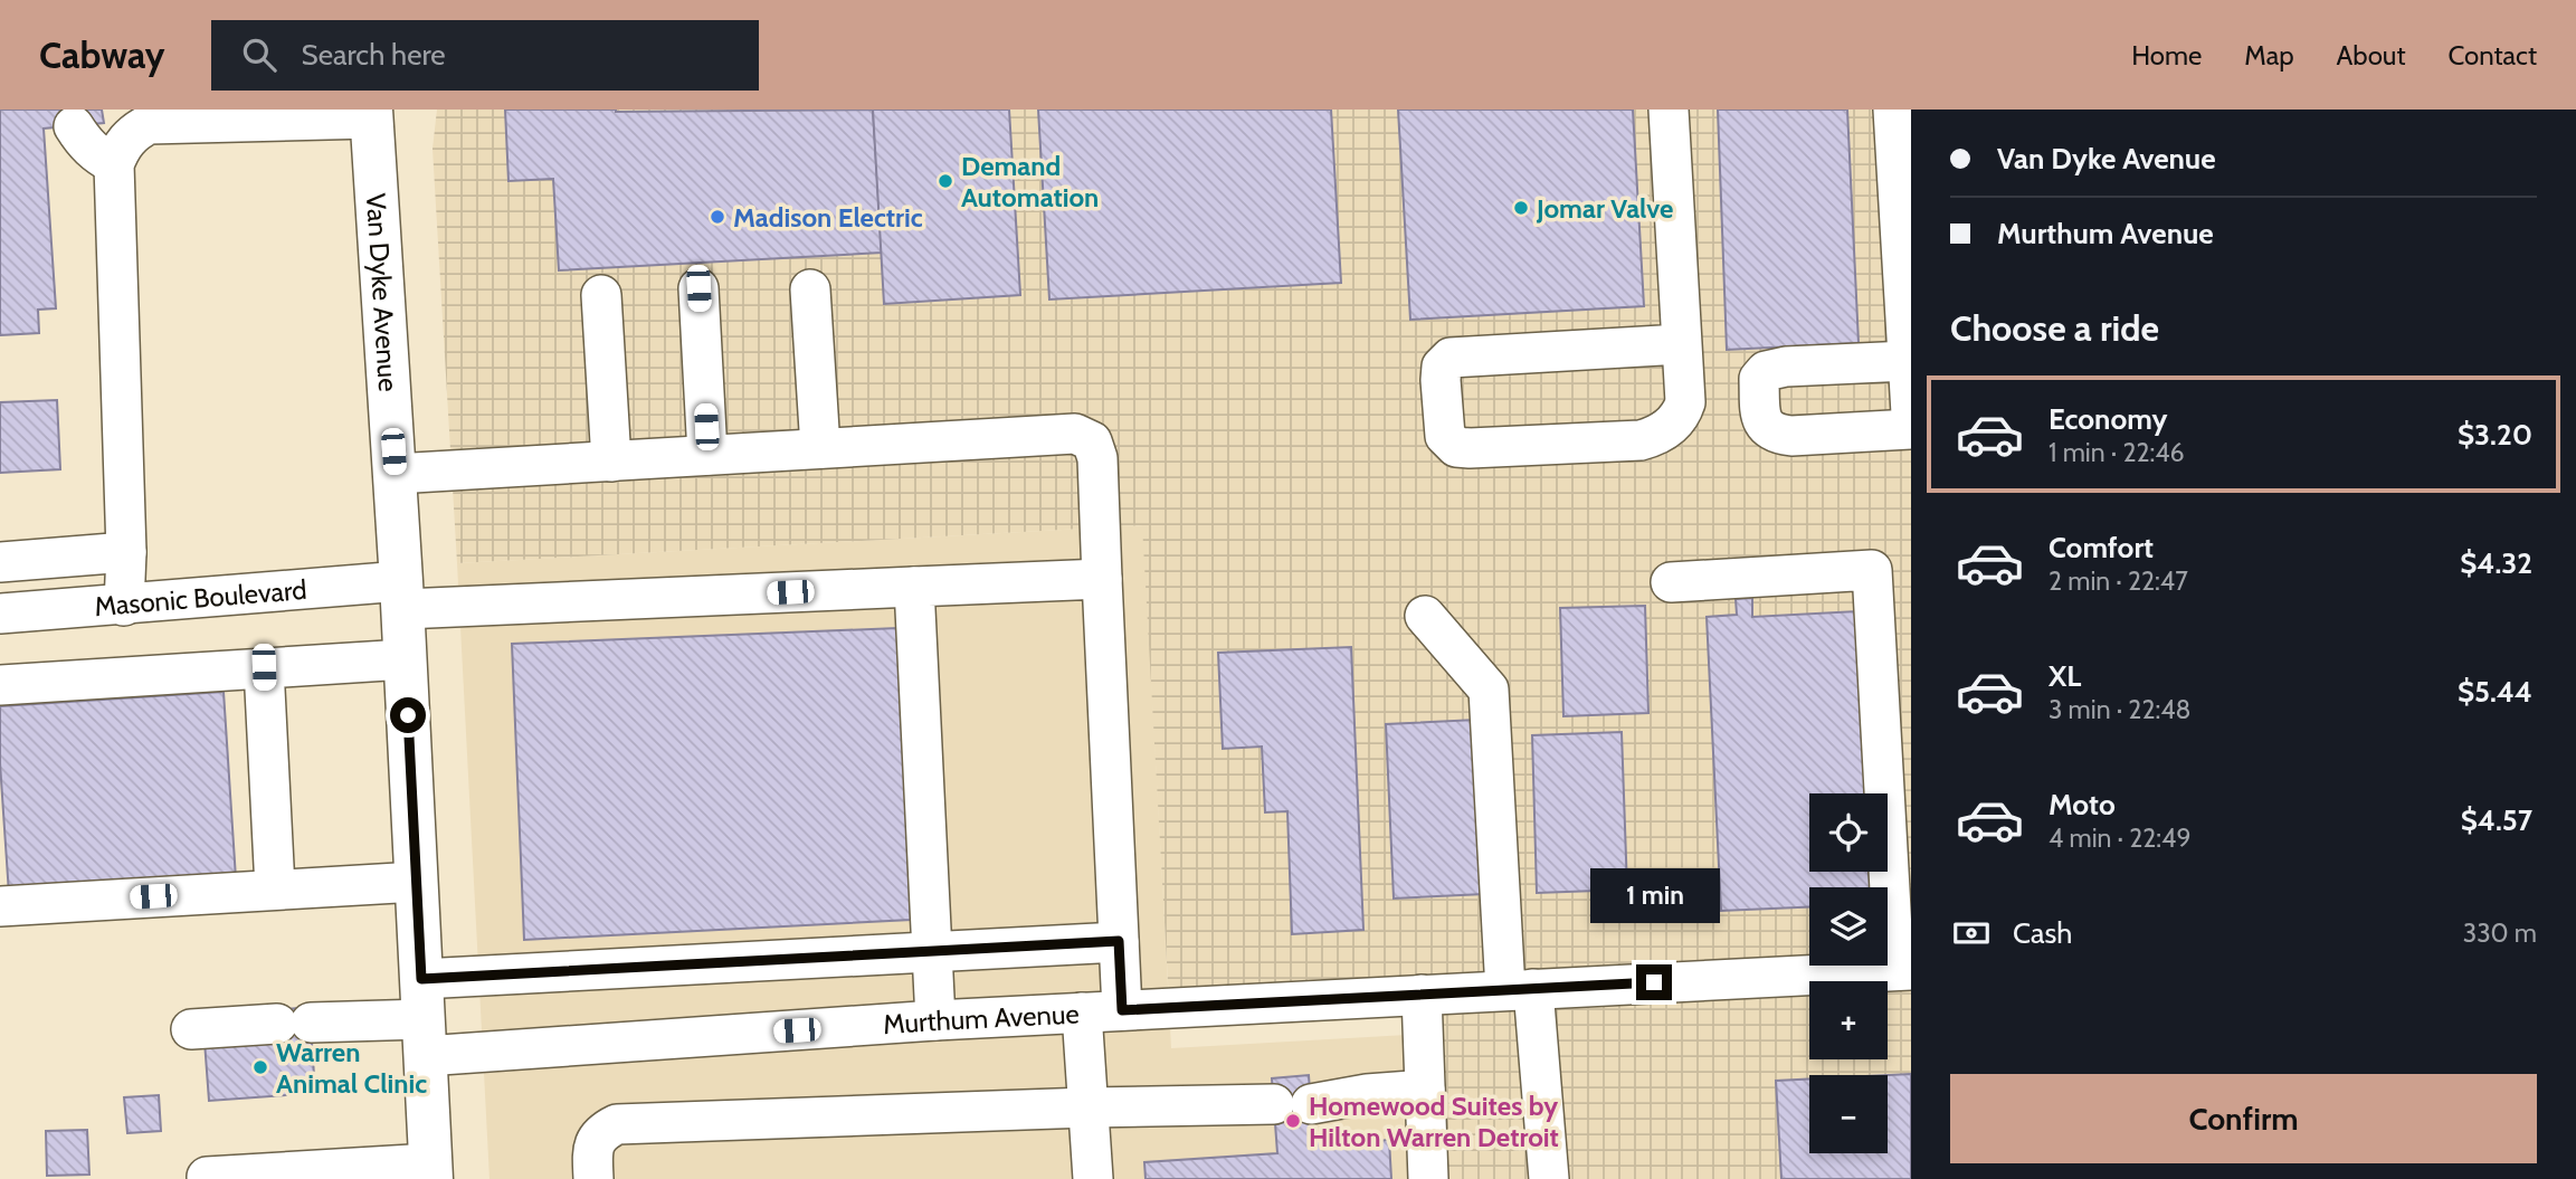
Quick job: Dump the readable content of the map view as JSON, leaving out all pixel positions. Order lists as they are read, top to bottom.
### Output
{
  "streets": {
    "main road": ["Van Dyke Avenue"],
    "street": ["Masonic Boulevard", "Murthum Avenue"]
  },
  "crossings": [
    ["Van Dyke Avenue", "Masonic Boulevard"],
    ["Van Dyke Avenue", "Murthum Avenue"]
  ],
  "places": [
    "Demand Automation",
    "Jomar Valve",
    "Madison Electric",
    "Warren Animal Clinic",
    "Homewood Suites by Hilton Warren Detroit"
  ],
  "page": {
    "header": "Cabway",
    "search": "Search here",
    "nav": [
      "Home",
      "Map",
      "About",
      "Contact"
    ],
    "banner": ["Van Dyke Avenue", "Murthum Avenue"],
    "heading": "Choose a ride",
    "list": [
      {
        "name": "Economy",
        "note": "1 min · 22:46",
        "value": "$3.20"
      },
      {
        "name": "Comfort",
        "note": "2 min · 22:47",
        "value": "$4.32"
      },
      {
        "name": "XL",
        "note": "3 min · 22:48",
        "value": "$5.44"
      },
      {
        "name": "Moto",
        "note": "4 min · 22:49",
        "value": "$4.57"
      }
    ],
    "map_buttons": ["+", "−"],
    "bubble": "1 min",
    "pay": ["Cash", "330 m"],
    "buttons": "Confirm"
  }
}
